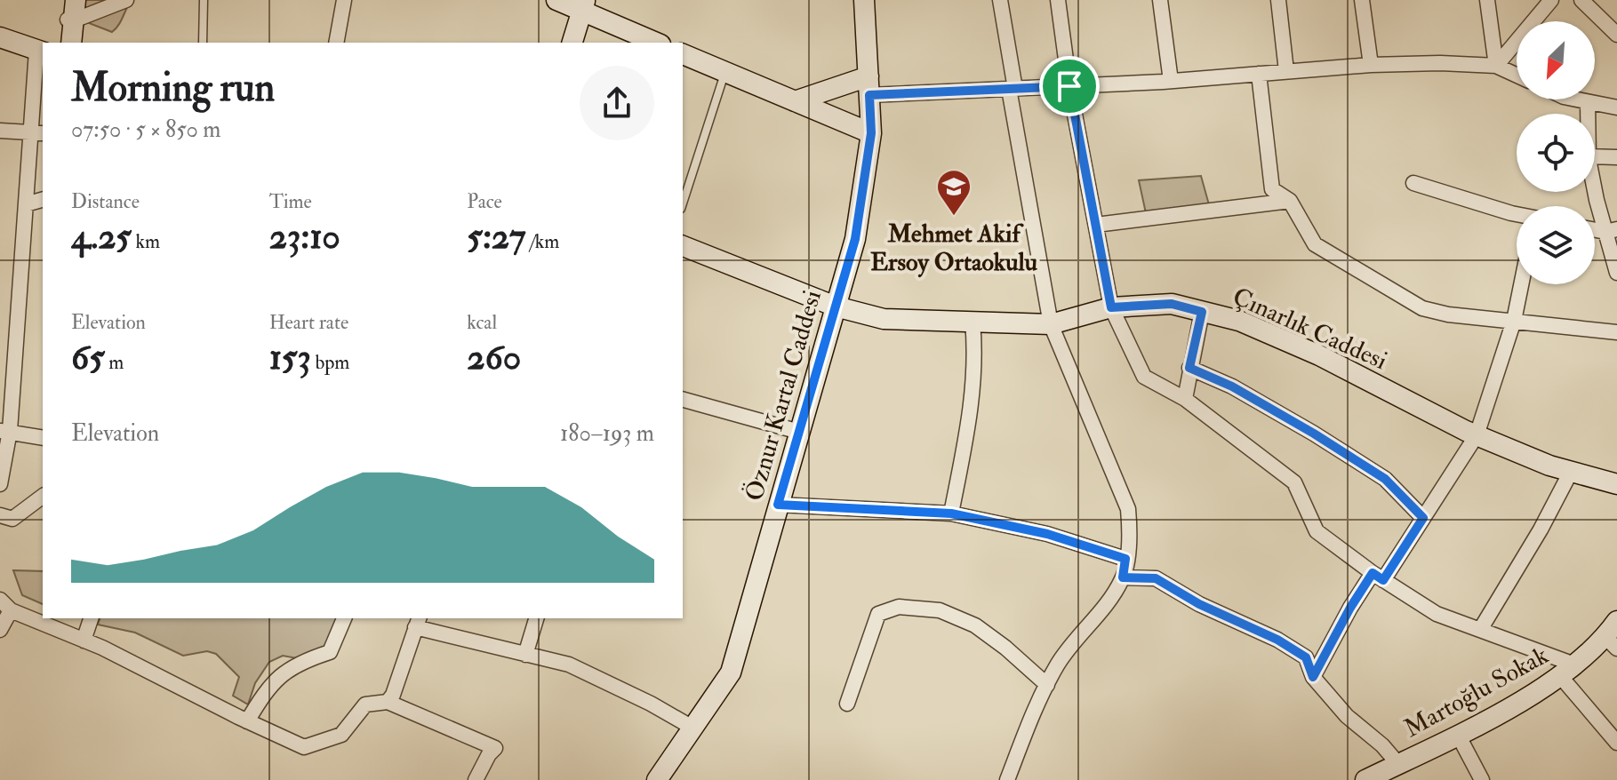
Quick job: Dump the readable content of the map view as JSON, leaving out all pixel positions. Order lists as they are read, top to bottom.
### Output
{
  "streets": {
    "street": ["Çınarlık Caddesi", "Öznur Kartal Caddesi", "Martoğlu Sokak"]
  },
  "crossings": [
    ["Çınarlık Caddesi", "Öznur Kartal Caddesi"]
  ],
  "places": {
    "school or university": ["Mehmet Akif Ersoy Ortaokulu"]
  },
  "north": "bottom left",
  "page": {
    "heading": ["Morning run", "07:50 · 5 × 850 m"],
    "stats": [
      ["Distance", "4.25 km"],
      ["Time", "23:10"],
      ["Pace", "5:27 /km"],
      ["Elevation", "65 m"],
      ["Heart rate", "153 bpm"],
      ["kcal", "260"]
    ],
    "chart": ["Elevation", "180–193 m"]
  }
}
